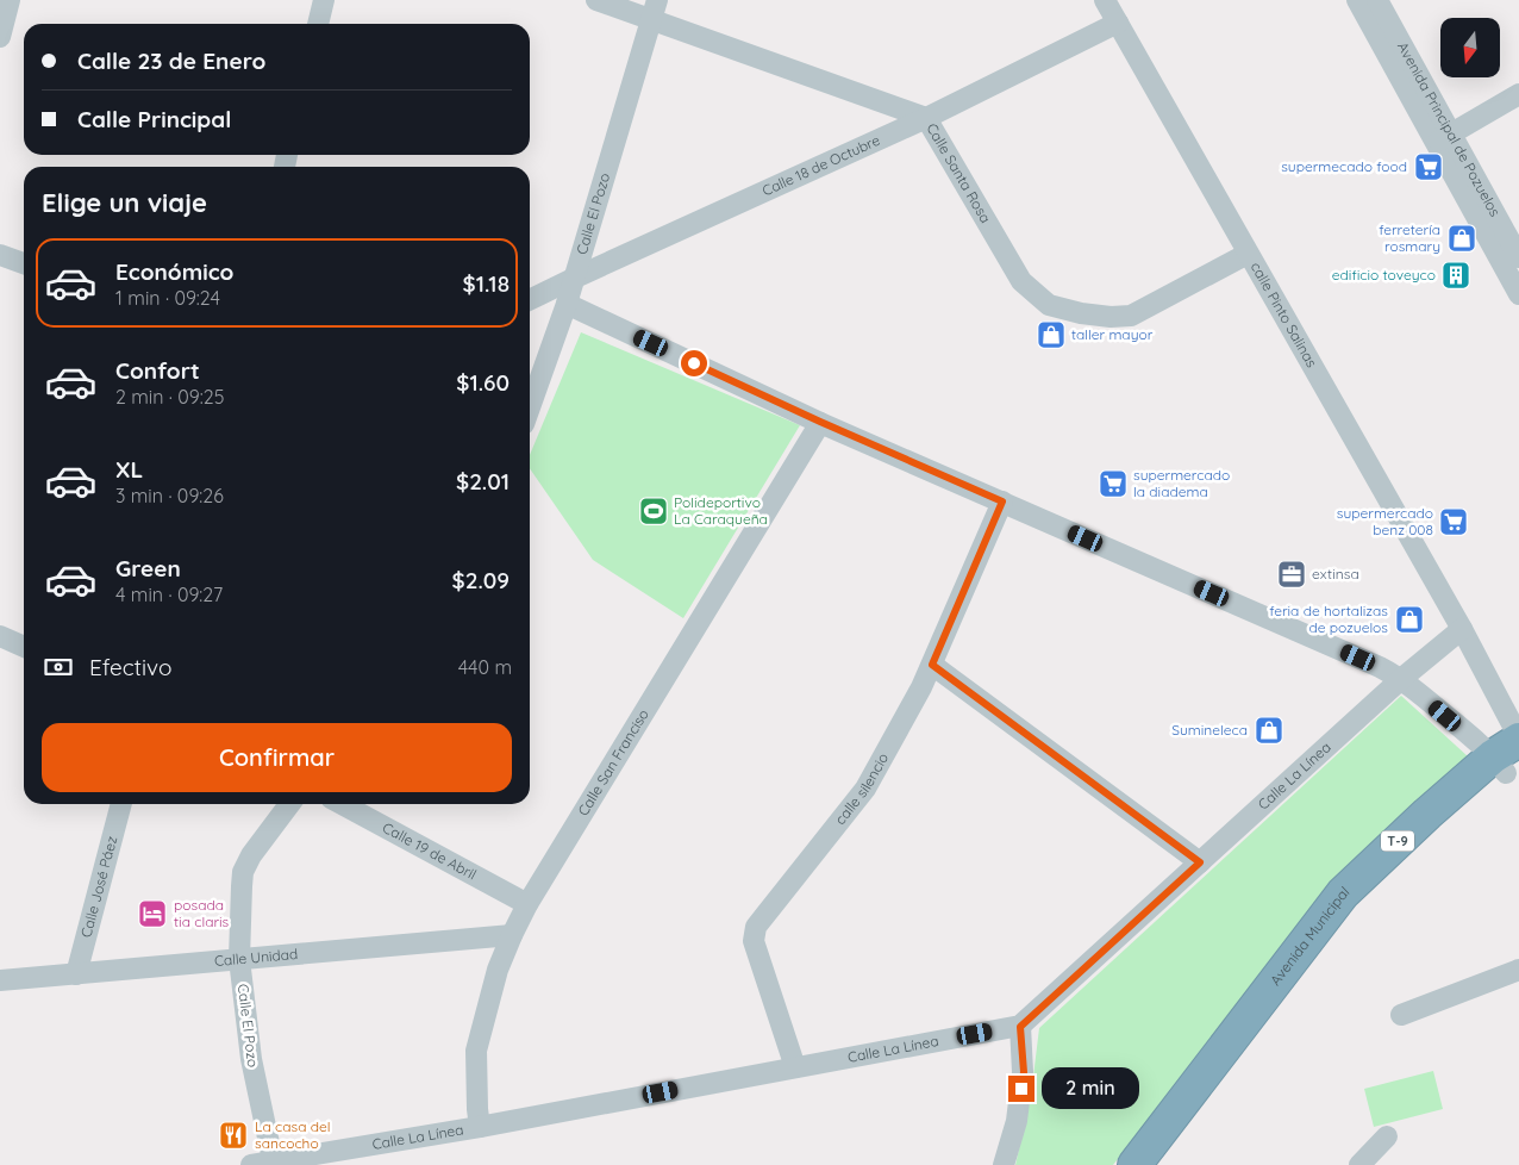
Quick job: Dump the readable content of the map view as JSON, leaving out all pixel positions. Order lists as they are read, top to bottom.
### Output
{
  "streets": {
    "highway": ["T-9", "Avenida Municipal"],
    "street": [
      "Avenida Principal de Pozuelos",
      "Calle 18 de Octubre",
      "Calle Santa Rosa",
      "Calle El Pozo",
      "calle Pinto Salinas",
      "Calle San Franciso",
      "Calle La Línea",
      "calle silencio",
      "Calle 19 de Abril",
      "Calle José Páez",
      "Calle Unidad"
    ]
  },
  "crossings": [
    ["Calle 18 de Octubre", "Calle Santa Rosa"],
    ["Calle 18 de Octubre", "Calle El Pozo"],
    ["Calle 18 de Octubre", "calle Pinto Salinas"],
    ["Calle Santa Rosa", "Calle El Pozo"],
    ["Calle Santa Rosa", "calle Pinto Salinas"],
    ["Calle El Pozo", "Calle La Línea"],
    ["Calle El Pozo", "Calle Unidad"],
    ["calle Pinto Salinas", "Calle La Línea"],
    ["calle Pinto Salinas", "Avenida Municipal"],
    ["Calle San Franciso", "Calle La Línea"],
    ["Calle San Franciso", "Calle 19 de Abril"],
    ["Calle San Franciso", "Calle Unidad"],
    ["Calle La Línea", "calle silencio"],
    ["Calle José Páez", "Calle Unidad"]
  ],
  "places": {
    "supermarket": ["supermecado food", "supermercado la diadema", "supermercado benz 008"],
    "shop": [
      "ferretería rosmary",
      "taller mayor",
      "feria de hortalizas de pozuelos",
      "Sumineleca"
    ],
    "building": ["edificio toveyco"],
    "sports": ["Polideportivo La Caraqueña"],
    "office": ["extinsa"],
    "hotel": ["posada tia claris"],
    "restaurant": ["La casa del sancocho"]
  },
  "north": "bottom",
  "page": {
    "banner": ["Calle 23 de Enero", "Calle Principal"],
    "heading": "Elige un viaje",
    "list": [
      {
        "name": "Económico",
        "note": "1 min · 09:24",
        "value": "$1.18"
      },
      {
        "name": "Confort",
        "note": "2 min · 09:25",
        "value": "$1.60"
      },
      {
        "name": "XL",
        "note": "3 min · 09:26",
        "value": "$2.01"
      },
      {
        "name": "Green",
        "note": "4 min · 09:27",
        "value": "$2.09"
      }
    ],
    "pay": ["Efectivo", "440 m"],
    "buttons": "Confirmar",
    "bubble": "2 min"
  }
}
